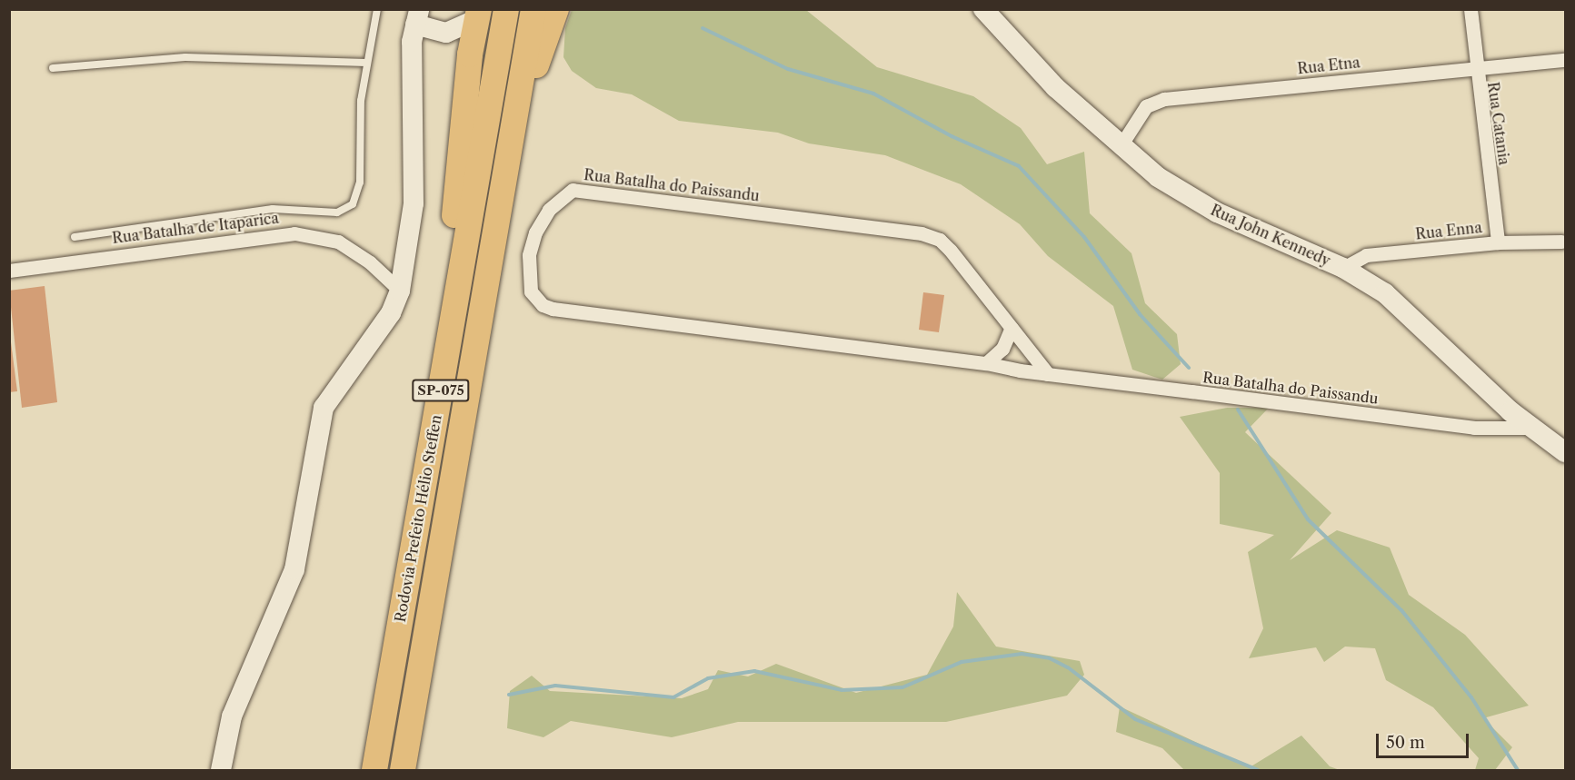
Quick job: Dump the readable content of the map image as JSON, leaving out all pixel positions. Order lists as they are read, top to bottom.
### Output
{
  "streets": {
    "highway": ["SP-075", "Rodovia Prefeito Hélio Steffen"],
    "street": [
      "Rua Etna",
      "Rua Catania",
      "Rua Batalha do Paissandu",
      "Rua Batalha de Itaparica",
      "Rua Enna",
      "Rua John Kennedy"
    ]
  },
  "crossings": [
    ["Rua Etna", "Rua Catania"],
    ["Rua Etna", "Rua John Kennedy"],
    ["Rua Catania", "Rua Enna"],
    ["Rua Batalha do Paissandu", "Rua John Kennedy"],
    ["Rua Enna", "Rua John Kennedy"]
  ],
  "scale_bar": "50 m"
}
